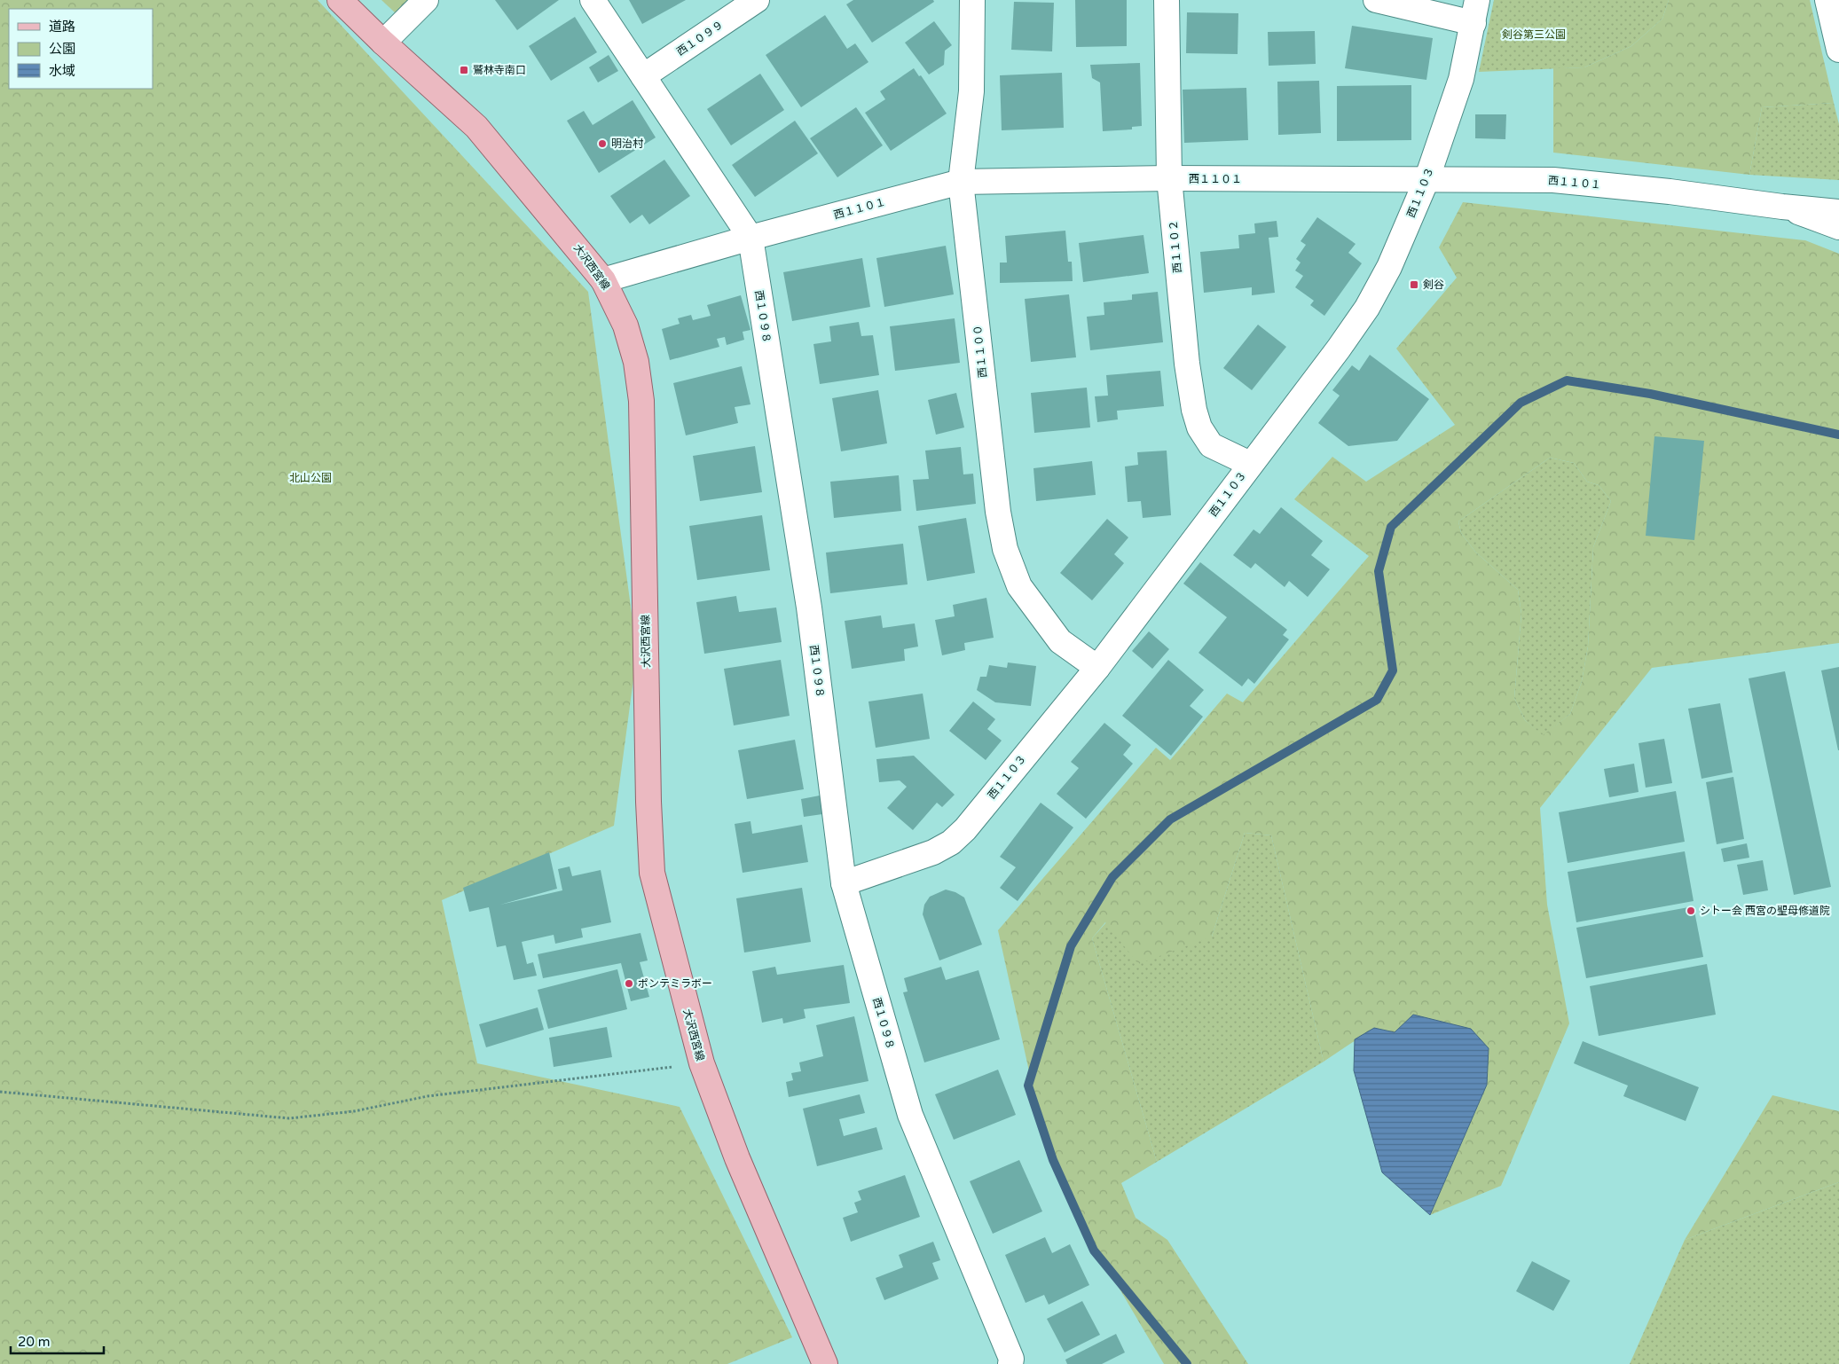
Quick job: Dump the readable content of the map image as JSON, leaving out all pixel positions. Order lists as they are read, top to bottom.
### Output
{
  "streets": {
    "main road": ["大沢西宮線"],
    "street": [
      "西１０９９",
      "西１１０１",
      "西１１０３",
      "西１１０２",
      "西１０９８",
      "西１１００"
    ]
  },
  "crossings": [
    ["西１０９９", "西１０９８"],
    ["西１１０１", "西１１０３"],
    ["西１１０１", "西１１０２"],
    ["西１１０１", "大沢西宮線"],
    ["西１１０１", "西１０９８"],
    ["西１１０１", "西１１００"],
    ["西１１０３", "西１１０２"],
    ["西１１０３", "西１０９８"],
    ["西１１０３", "西１１００"]
  ],
  "parks": ["剣谷第三公園", "北山公園"],
  "places": {
    "transit": ["鷲林寺南口", "剣谷"],
    "other": ["明治村", "シトー会 西宮の聖母修道院", "ポンテミラボー"]
  },
  "legend": ["道路", "公園", "水域"],
  "scale_bar": "20 m"
}
